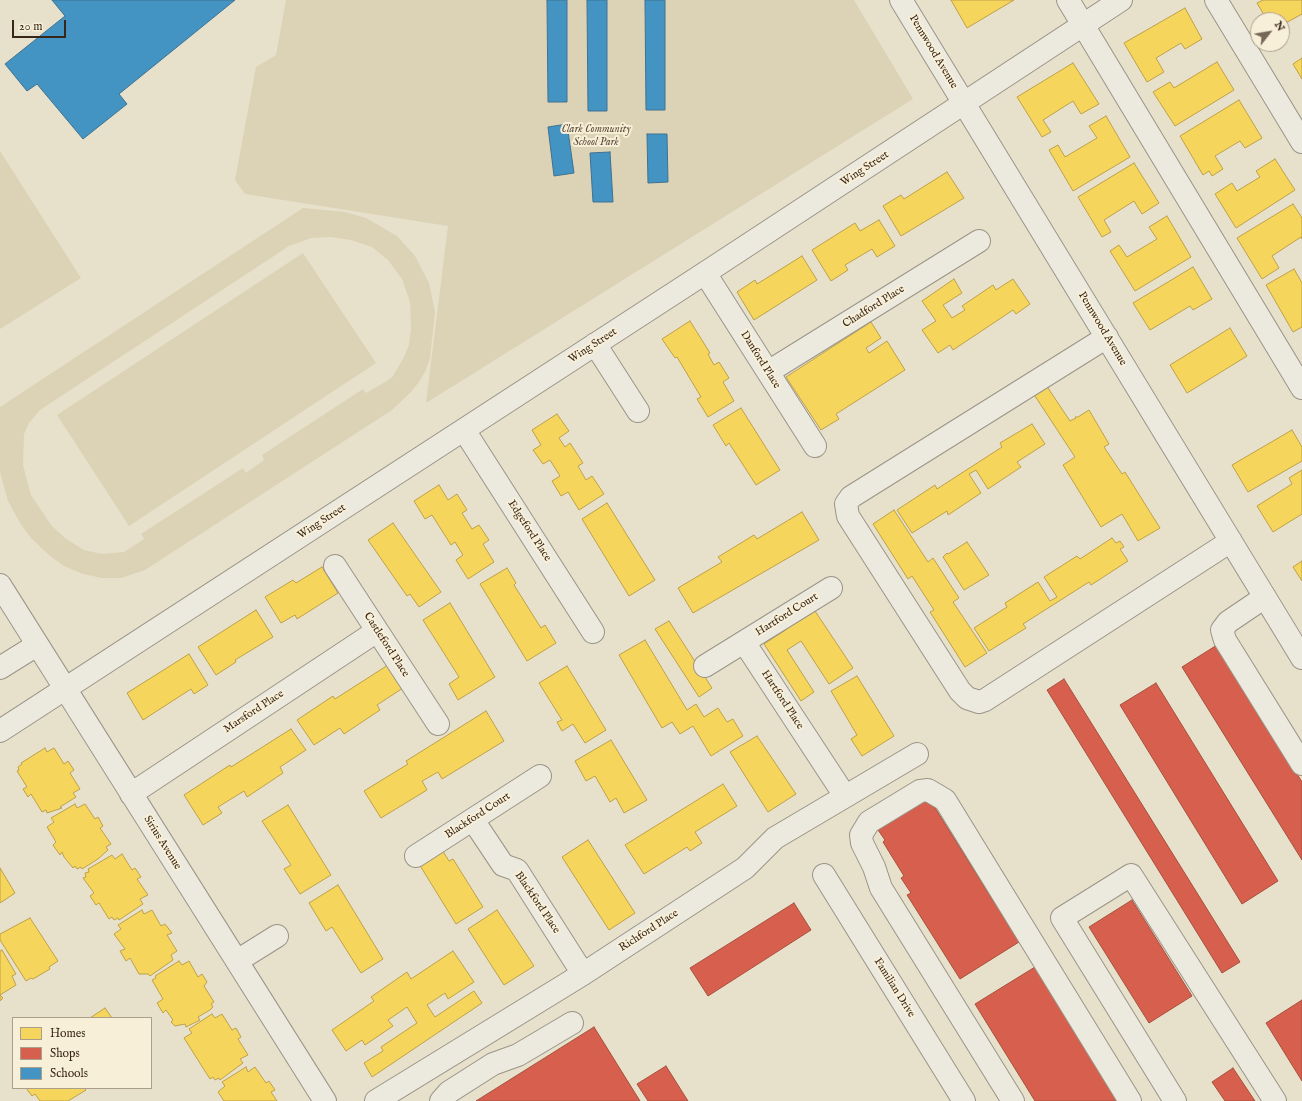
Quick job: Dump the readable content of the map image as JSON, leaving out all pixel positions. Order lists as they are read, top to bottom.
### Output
{
  "streets": {
    "street": [
      "Pennwood Avenue",
      "Wing Street",
      "Chadford Place",
      "Danford Place",
      "Edgeford Place",
      "Hartford Court",
      "Castleford Place",
      "Hartford Place",
      "Marsford Place",
      "Blackford Court",
      "Sirius Avenue",
      "Blackford Place",
      "Richford Place",
      "Familian Drive"
    ]
  },
  "crossings": [
    ["Pennwood Avenue", "Wing Street"],
    ["Wing Street", "Danford Place"],
    ["Wing Street", "Edgeford Place"],
    ["Wing Street", "Sirius Avenue"],
    ["Chadford Place", "Danford Place"],
    ["Hartford Court", "Hartford Place"],
    ["Castleford Place", "Marsford Place"],
    ["Hartford Place", "Richford Place"],
    ["Marsford Place", "Sirius Avenue"],
    ["Blackford Court", "Blackford Place"],
    ["Blackford Place", "Richford Place"]
  ],
  "parks": ["Clark Community School Park"],
  "legend": ["Homes", "Shops", "Schools"],
  "scale_bar": "20 m",
  "north": "top right"
}
